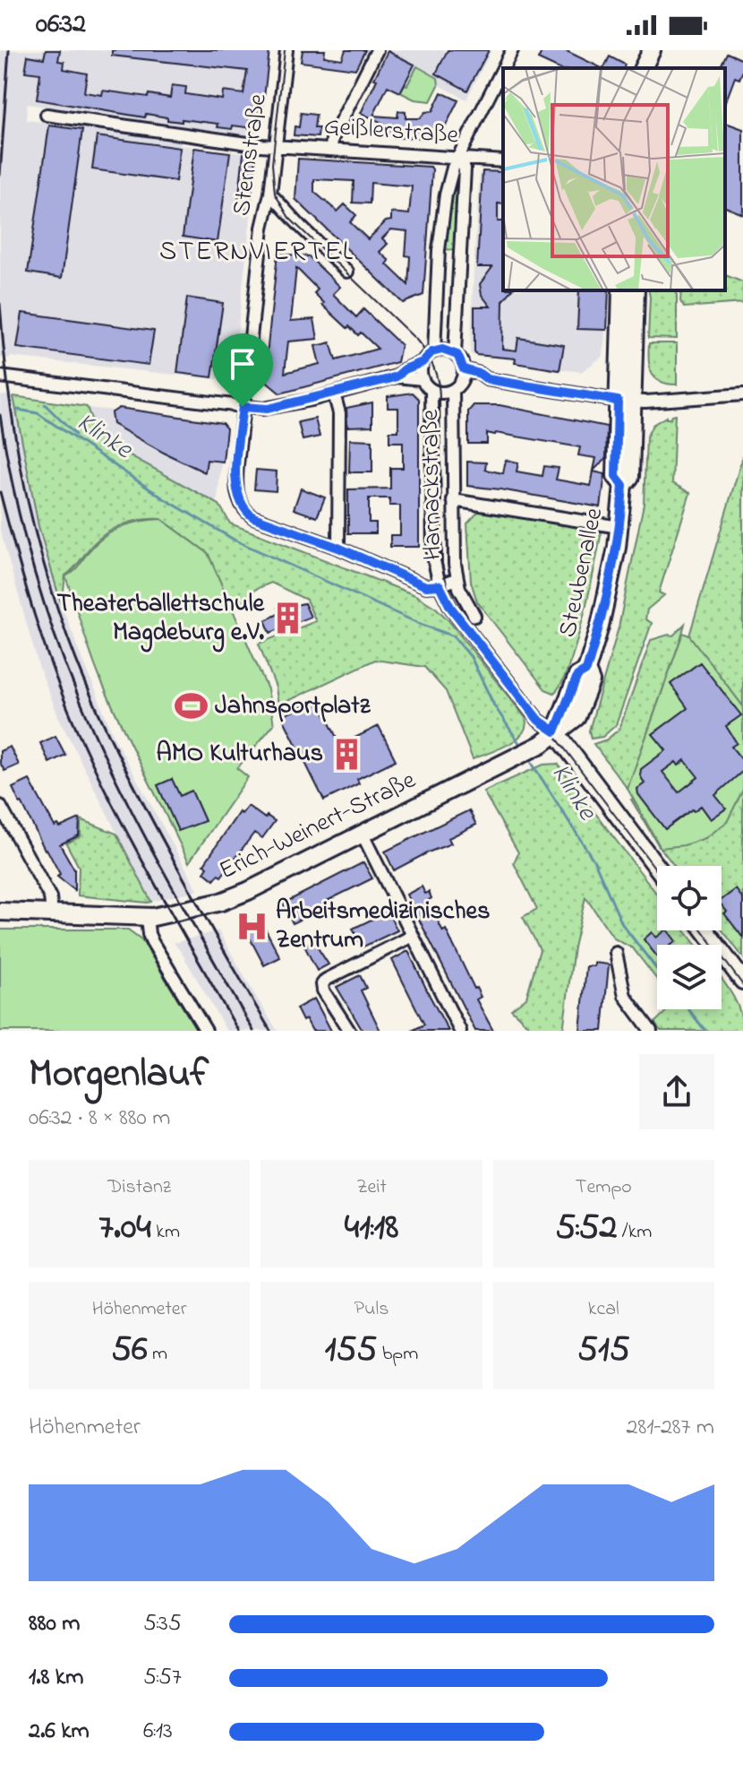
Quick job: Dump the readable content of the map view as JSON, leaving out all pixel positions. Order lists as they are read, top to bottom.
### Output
{
  "streets": {
    "main road": ["Steubenallee", "Erich-Weinert-Straße"],
    "street": ["Geißlerstraße", "Sternstraße", "Harnackstraße"]
  },
  "crossings": [
    ["Geißlerstraße", "Sternstraße"],
    ["Sternstraße", "Harnackstraße"],
    ["Steubenallee", "Erich-Weinert-Straße"]
  ],
  "districts": ["STERNVIERTEL"],
  "water": ["Klinke"],
  "places": {
    "building": ["Theaterballettschule Magdeburg e.V.", "AMO Kulturhaus"],
    "sports": ["Jahnsportplatz"],
    "hospital": ["Arbeitsmedizinisches Zentrum"]
  },
  "page": {
    "status": "06:32",
    "heading": ["Morgenlauf", "06:32 · 8 × 880 m"],
    "stats": [
      ["Distanz", "7.04 km"],
      ["Zeit", "41:18"],
      ["Tempo", "5:52 /km"],
      ["Höhenmeter", "56 m"],
      ["Puls", "155 bpm"],
      ["kcal", "515"]
    ],
    "chart": ["Höhenmeter", "281–287 m"],
    "list": [
      {
        "name": "880 m",
        "note": "5:35"
      },
      {
        "name": "1.8 km",
        "note": "5:57"
      },
      {
        "name": "2.6 km",
        "note": "6:13"
      }
    ]
  }
}
